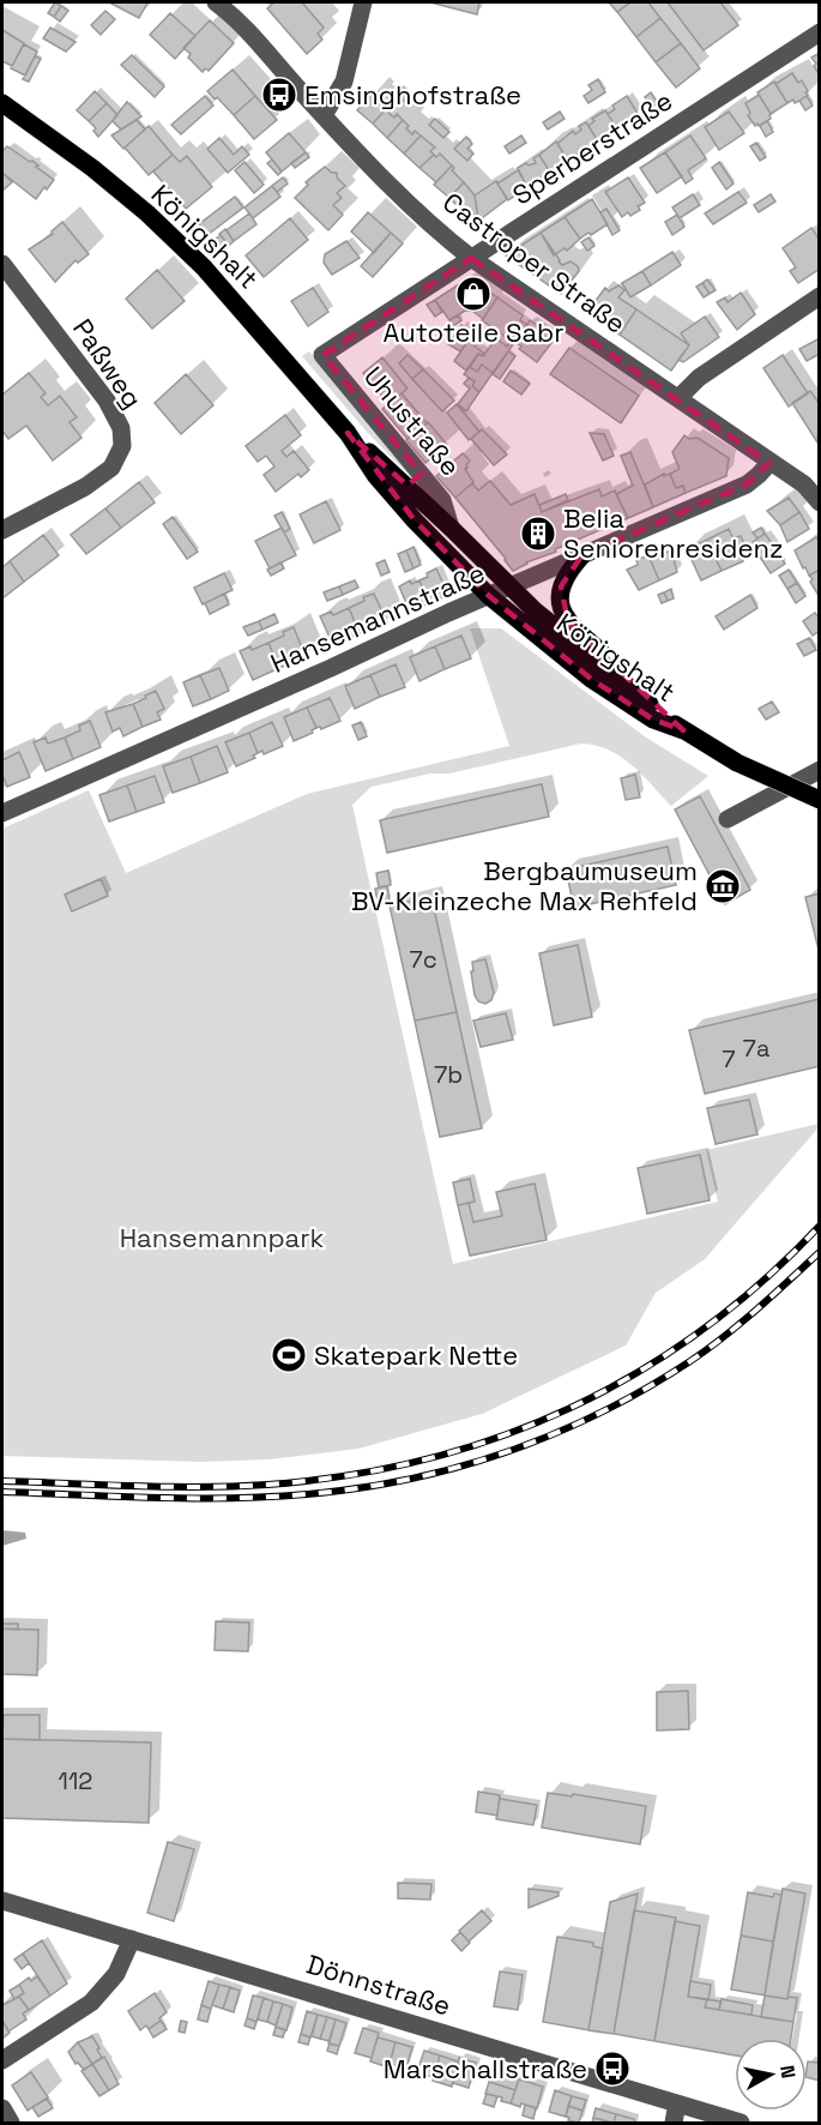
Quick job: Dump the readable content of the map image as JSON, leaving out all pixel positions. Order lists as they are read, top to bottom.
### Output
{
  "streets": {
    "main road": ["Königshalt"],
    "street": [
      "Sperberstraße",
      "Castroper Straße",
      "Paßweg",
      "Uhustraße",
      "Hansemannstraße",
      "Dönnstraße"
    ]
  },
  "crossings": [
    ["Sperberstraße", "Castroper Straße"],
    ["Sperberstraße", "Uhustraße"],
    ["Königshalt", "Uhustraße"],
    ["Königshalt", "Hansemannstraße"],
    ["Castroper Straße", "Hansemannstraße"]
  ],
  "parks": ["Hansemannpark"],
  "places": {
    "bus stop": ["Emsinghofstraße", "Marschallstraße"],
    "shop": ["Autoteile Sabr"],
    "building": ["Belia Seniorenresidenz"],
    "museum": ["Bergbaumuseum BV-Kleinzeche Max Rehfeld"],
    "sports": ["Skatepark Nette"]
  },
  "house_numbers": [
    "7c",
    "7a",
    "7",
    "7b",
    "112"
  ],
  "north": "right"
}
